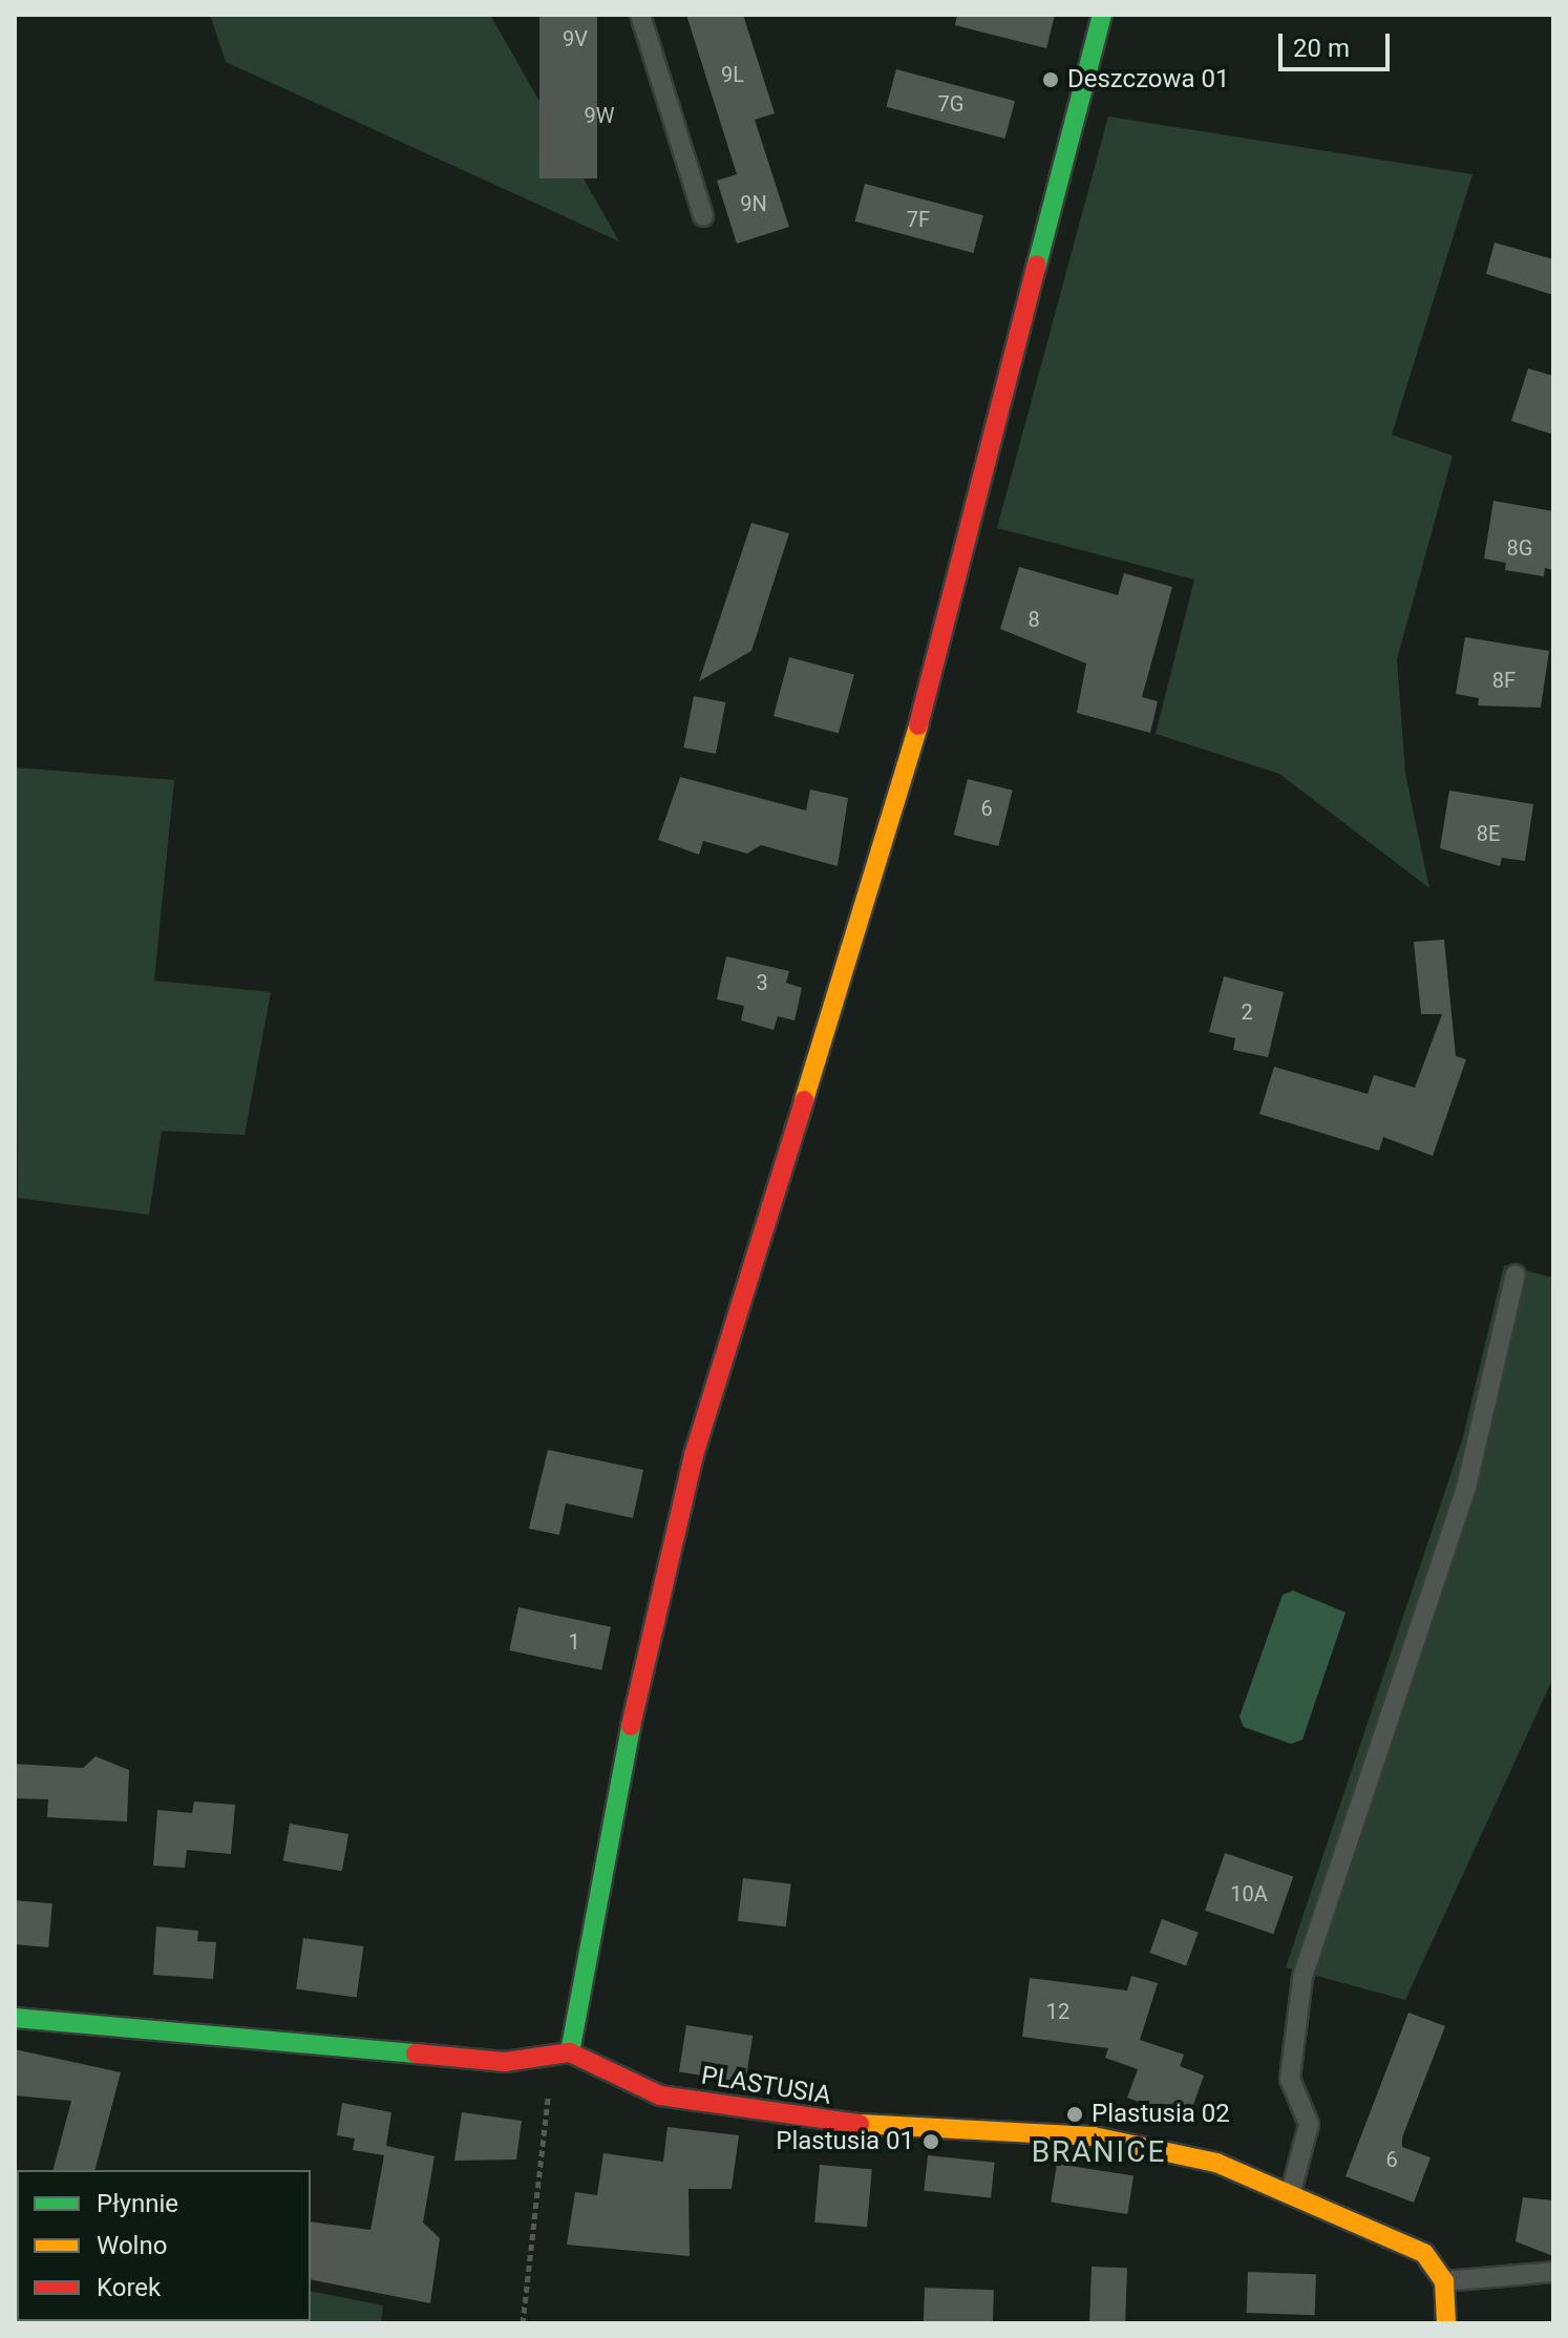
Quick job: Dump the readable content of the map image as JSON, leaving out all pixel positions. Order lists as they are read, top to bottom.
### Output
{
  "streets": {
    "street": ["PLASTUSIA"]
  },
  "districts": ["BRANICE"],
  "places": ["Deszczowa 01", "Plastusia 02", "Plastusia 01"],
  "house_numbers": [
    "9V",
    "9L",
    "7G",
    "9W",
    "9N",
    "7F",
    "8G",
    "8",
    "8F",
    "6",
    "8E",
    "3",
    "2",
    "1",
    "10A",
    "12",
    "6"
  ],
  "legend": ["Płynnie", "Wolno", "Korek"],
  "scale_bar": "20 m"
}
